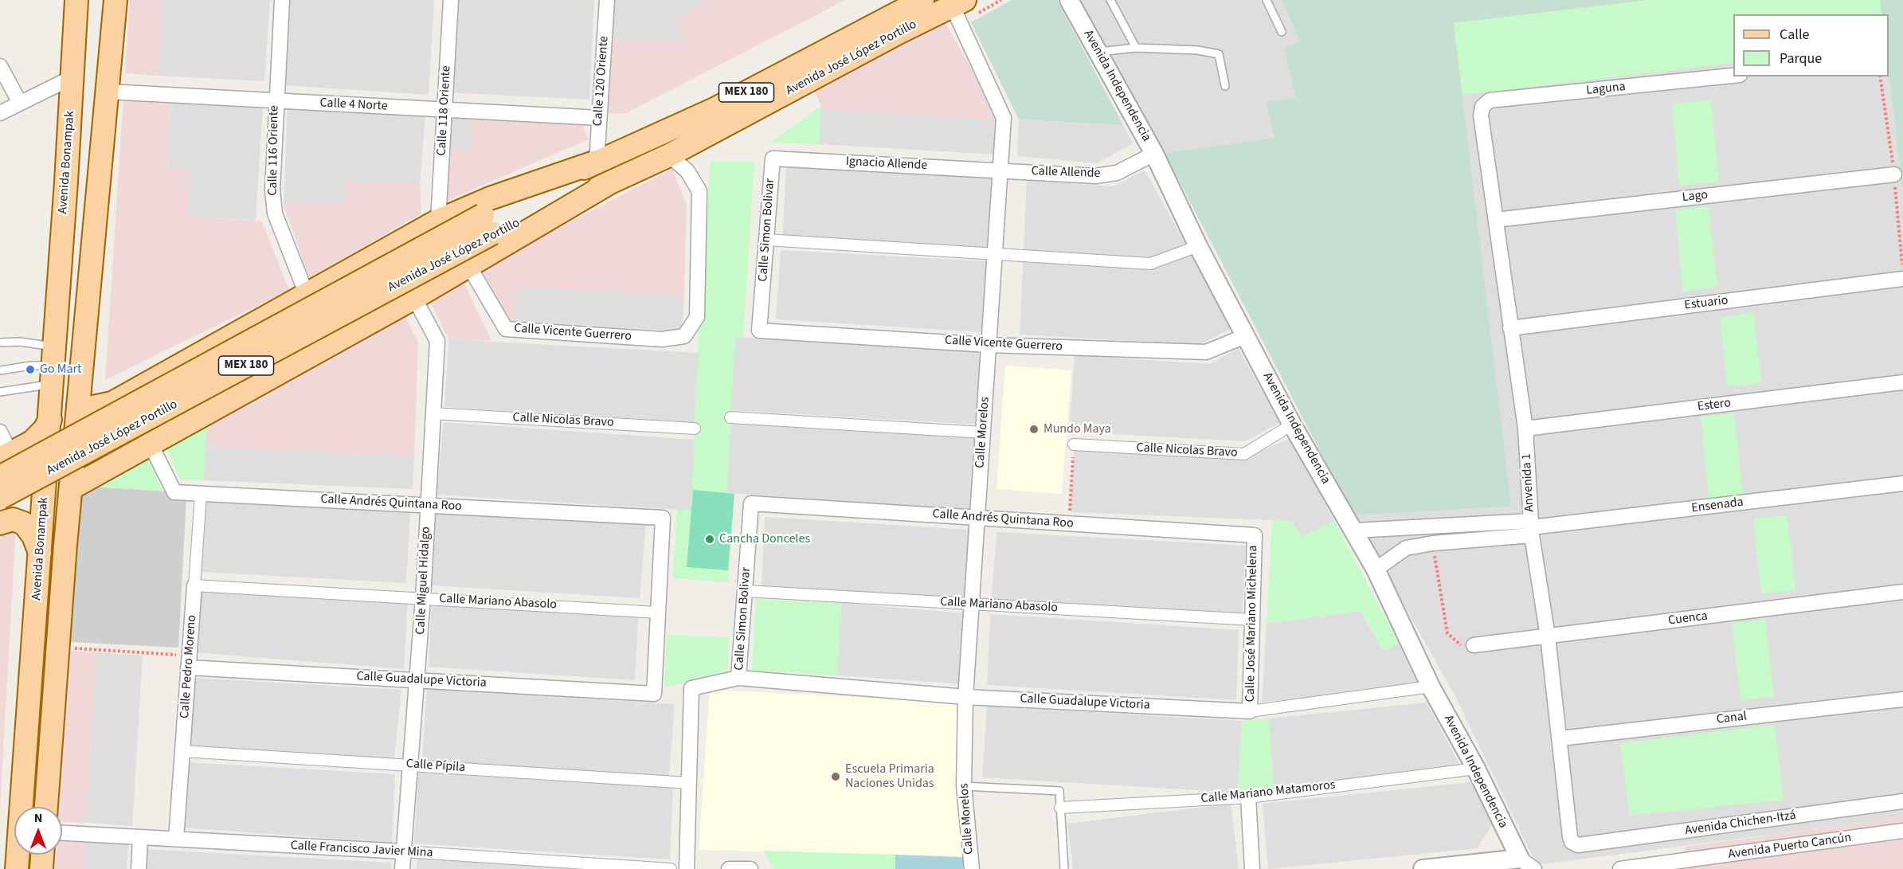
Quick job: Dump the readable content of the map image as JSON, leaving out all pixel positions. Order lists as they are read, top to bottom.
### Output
{
  "streets": {
    "main road": ["Avenida José López Portillo", "MEX 180", "Avenida Bonampak"],
    "street": [
      "Calle 120 Oriente",
      "Avenida Independencia",
      "Laguna",
      "Calle 4 Norte",
      "Calle 118 Oriente",
      "Calle 116 Oriente",
      "Ignacio Allende",
      "Calle Allende",
      "Lago",
      "Calle Simon Bolivar",
      "Estuario",
      "Calle Vicente Guerrero",
      "Estero",
      "Calle Nicolas Bravo",
      "Calle Morelos",
      "Anvenida 1",
      "Calle Andrés Quintana Roo",
      "Ensenada",
      "Calle Miguel Hidalgo",
      "Calle Mariano Abasolo",
      "Cuenca",
      "Calle José Mariano Michelena",
      "Calle Pedro Moreno",
      "Calle Guadalupe Victoria",
      "Canal",
      "Calle Pípila",
      "Calle Mariano Matamoros",
      "Avenida Chichen-Itzá",
      "Avenida Puerto Cancún",
      "Calle Francisco Javier Mina"
    ]
  },
  "crossings": [
    ["Avenida José López Portillo", "Calle 120 Oriente"],
    ["Avenida José López Portillo", "Calle Vicente Guerrero"],
    ["Avenida José López Portillo", "Calle Morelos"],
    ["Calle 120 Oriente", "Calle 4 Norte"],
    ["Avenida Independencia", "Calle Allende"],
    ["Avenida Independencia", "Calle Vicente Guerrero"],
    ["Avenida Independencia", "Calle Nicolas Bravo"],
    ["Avenida Independencia", "Ensenada"],
    ["Avenida Independencia", "Calle Guadalupe Victoria"],
    ["Avenida Independencia", "Calle Mariano Matamoros"],
    ["Laguna", "Anvenida 1"],
    ["Calle 4 Norte", "Calle 118 Oriente"],
    ["Calle 4 Norte", "Calle 116 Oriente"],
    ["Calle 4 Norte", "Avenida Bonampak"],
    ["Ignacio Allende", "Calle Allende"],
    ["Ignacio Allende", "Calle Simon Bolivar"],
    ["Ignacio Allende", "Calle Morelos"],
    ["Calle Allende", "Calle Morelos"],
    ["Lago", "Anvenida 1"],
    ["Calle Simon Bolivar", "Calle Vicente Guerrero"],
    ["Calle Simon Bolivar", "Calle Andrés Quintana Roo"],
    ["Calle Simon Bolivar", "Calle Mariano Abasolo"],
    ["Calle Simon Bolivar", "Calle Guadalupe Victoria"],
    ["Calle Simon Bolivar", "Calle Pípila"],
    ["Estuario", "Anvenida 1"],
    ["Calle Vicente Guerrero", "Calle Morelos"],
    ["Estero", "Anvenida 1"],
    ["Calle Nicolas Bravo", "Calle Miguel Hidalgo"],
    ["Calle Morelos", "Calle Andrés Quintana Roo"],
    ["Calle Morelos", "Calle Mariano Abasolo"],
    ["Calle Morelos", "Calle Guadalupe Victoria"],
    ["Anvenida 1", "Ensenada"],
    ["Anvenida 1", "Cuenca"],
    ["Anvenida 1", "Canal"],
    ["Anvenida 1", "Avenida Chichen-Itzá"],
    ["Calle Andrés Quintana Roo", "Calle Miguel Hidalgo"],
    ["Calle Andrés Quintana Roo", "Calle Mariano Abasolo"],
    ["Calle Andrés Quintana Roo", "Calle José Mariano Michelena"],
    ["Calle Andrés Quintana Roo", "Calle Pedro Moreno"],
    ["Calle Andrés Quintana Roo", "Calle Guadalupe Victoria"],
    ["Calle Miguel Hidalgo", "Calle Mariano Abasolo"],
    ["Calle Miguel Hidalgo", "Calle Guadalupe Victoria"],
    ["Calle Miguel Hidalgo", "Calle Pípila"],
    ["Calle Miguel Hidalgo", "Calle Francisco Javier Mina"],
    ["Calle Mariano Abasolo", "Calle José Mariano Michelena"],
    ["Calle Mariano Abasolo", "Calle Pedro Moreno"],
    ["Calle Mariano Abasolo", "Calle Guadalupe Victoria"],
    ["Calle José Mariano Michelena", "Calle Guadalupe Victoria"],
    ["Calle Pedro Moreno", "Calle Guadalupe Victoria"],
    ["Calle Pedro Moreno", "Calle Pípila"],
    ["Calle Pedro Moreno", "Calle Francisco Javier Mina"]
  ],
  "places": [
    "Go Mart",
    "Mundo Maya",
    "Cancha Donceles",
    "Escuela Primaria Naciones Unidas"
  ],
  "legend": ["Calle", "Parque"],
  "north": "top"
}
